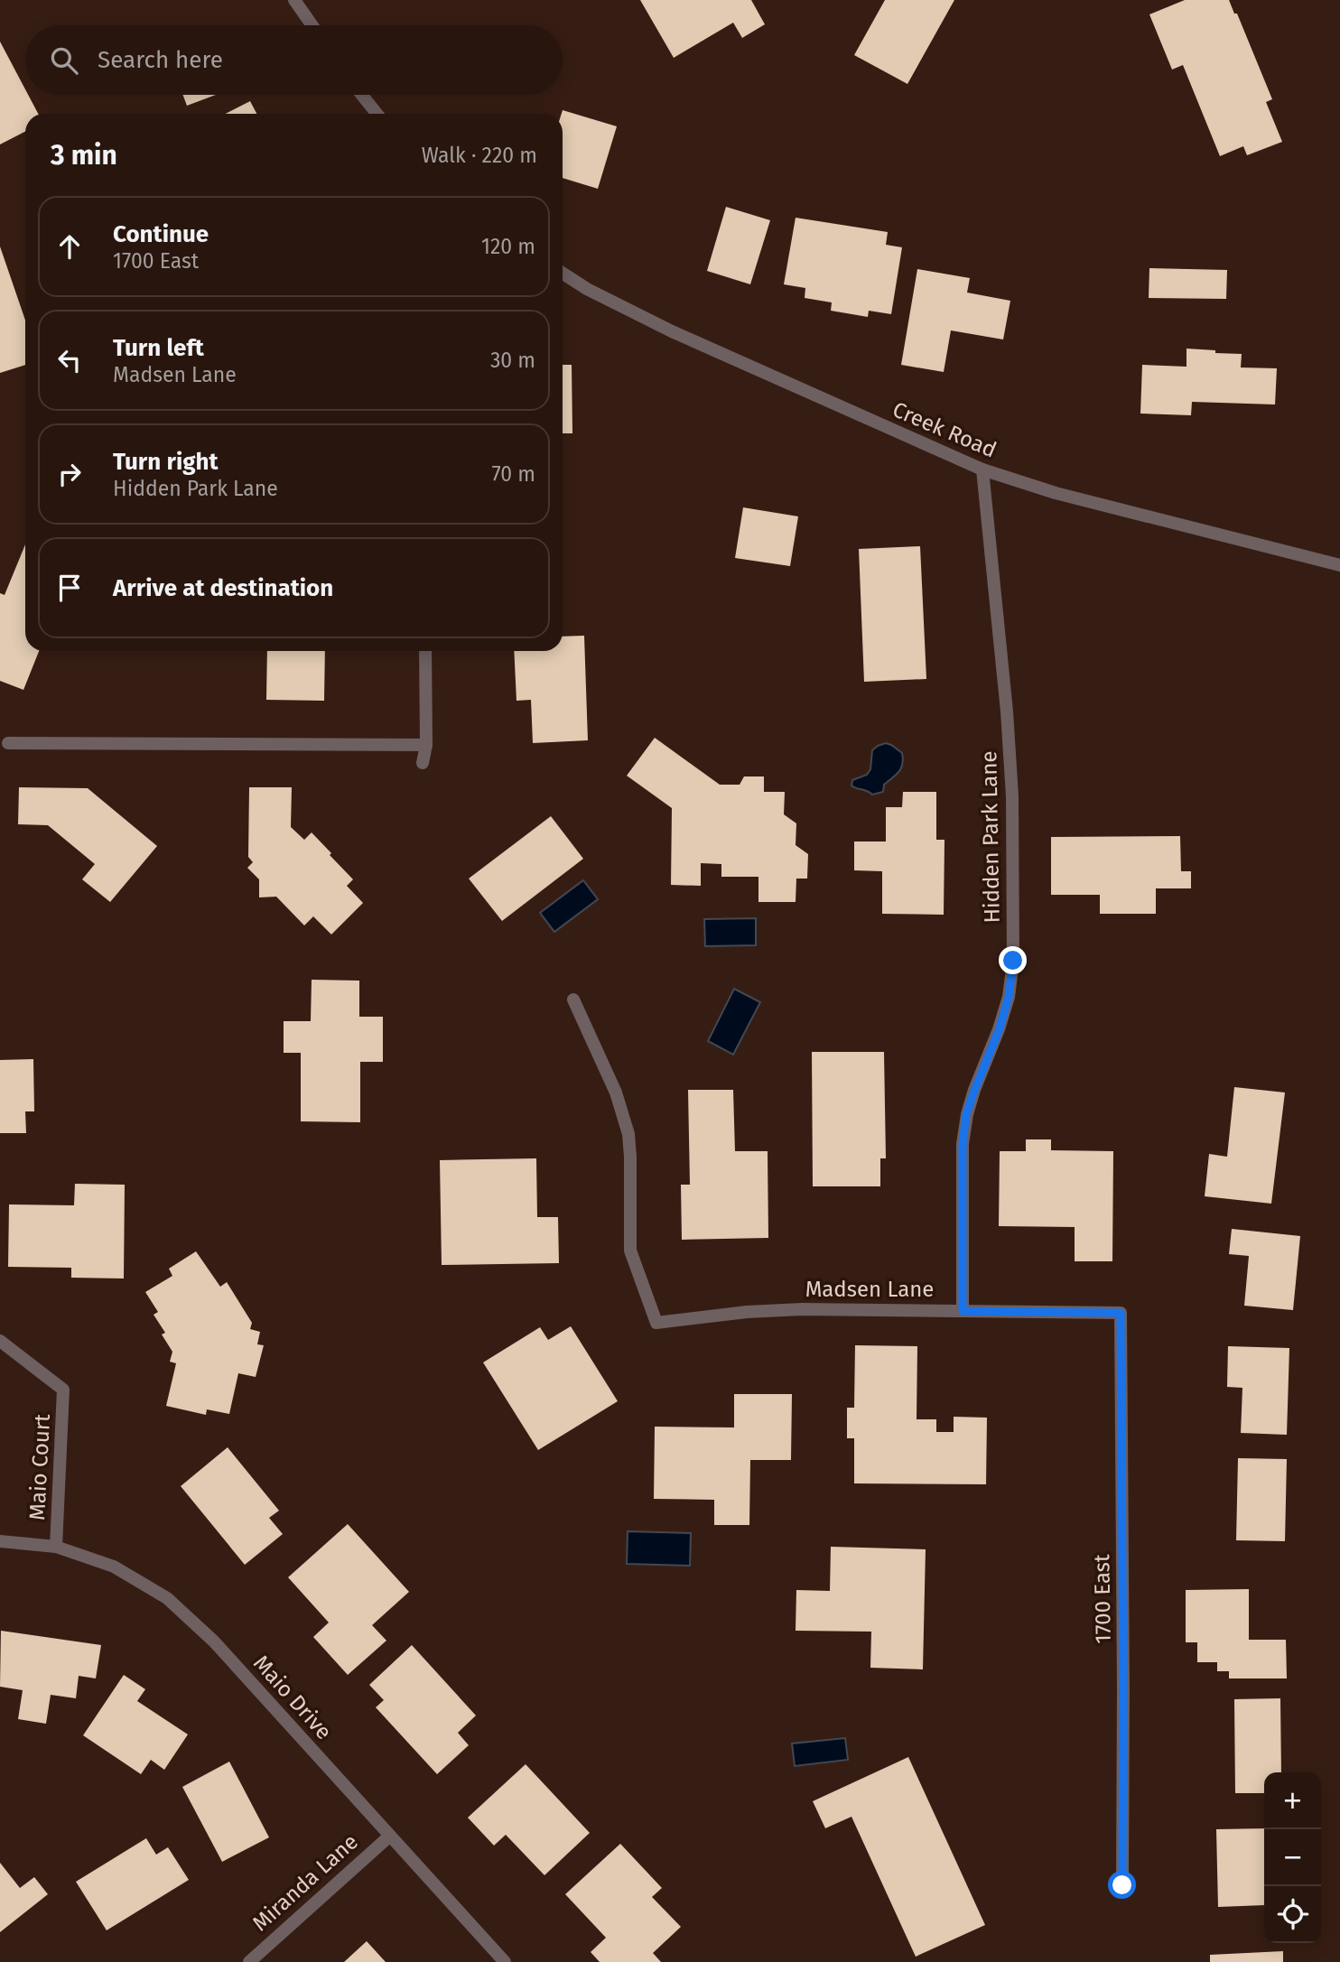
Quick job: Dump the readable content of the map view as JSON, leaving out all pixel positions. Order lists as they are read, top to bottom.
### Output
{
  "streets": {
    "street": [
      "Creek Road",
      "Hidden Park Lane",
      "Madsen Lane",
      "Maio Court",
      "1700 East",
      "Maio Drive",
      "Miranda Lane"
    ]
  },
  "crossings": [
    ["Creek Road", "Hidden Park Lane"],
    ["Hidden Park Lane", "Madsen Lane"],
    ["Madsen Lane", "1700 East"],
    ["Maio Court", "Maio Drive"],
    ["Maio Drive", "Miranda Lane"]
  ],
  "page": {
    "search": "Search here",
    "heading": ["3 min", "Walk · 220 m"],
    "list": [
      ["Continue", "1700 East", "120 m"],
      ["Turn left", "Madsen Lane", "30 m"],
      ["Turn right", "Hidden Park Lane", "70 m"],
      "Arrive at destination"
    ],
    "map_buttons": ["+", "−"]
  }
}
